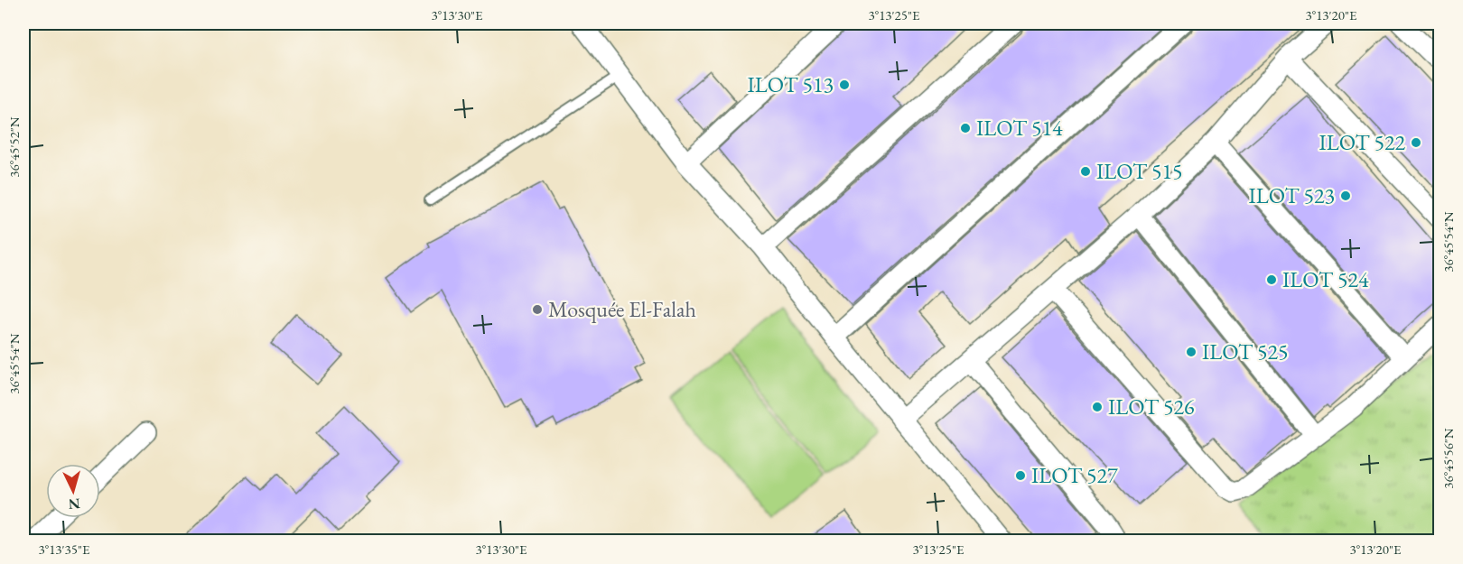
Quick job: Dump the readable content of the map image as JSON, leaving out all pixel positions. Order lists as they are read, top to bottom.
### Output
{
  "places": [
    "ILOT 513",
    "ILOT 514",
    "ILOT 522",
    "ILOT 515",
    "ILOT 523",
    "ILOT 524",
    "Mosquée El-Falah",
    "ILOT 525",
    "ILOT 526",
    "ILOT 527"
  ],
  "north": "bottom",
  "coordinates": [
    "3°13'30\"E",
    "3°13'25\"E",
    "3°13'20\"E",
    "36°45'52\"N",
    "36°45'54\"N",
    "36°45'56\"N",
    "3°13'35\"E"
  ]
}
